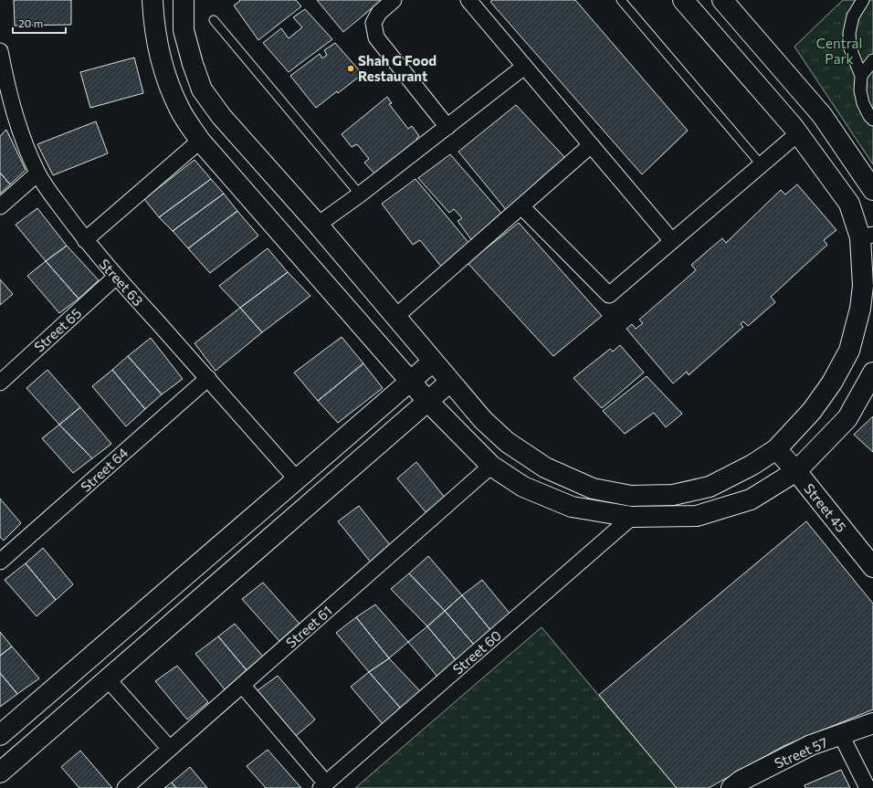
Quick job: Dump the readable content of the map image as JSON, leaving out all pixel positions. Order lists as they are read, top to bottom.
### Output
{
  "streets": {
    "street": [
      "Street 63",
      "Street 65",
      "Street 64",
      "Street 45",
      "Street 61",
      "Street 60",
      "Street 57"
    ]
  },
  "crossings": [
    ["Street 63", "Street 65"],
    ["Street 63", "Street 64"]
  ],
  "parks": ["Central Park"],
  "places": ["Shah G Food Restaurant"],
  "scale_bar": "20 m"
}
